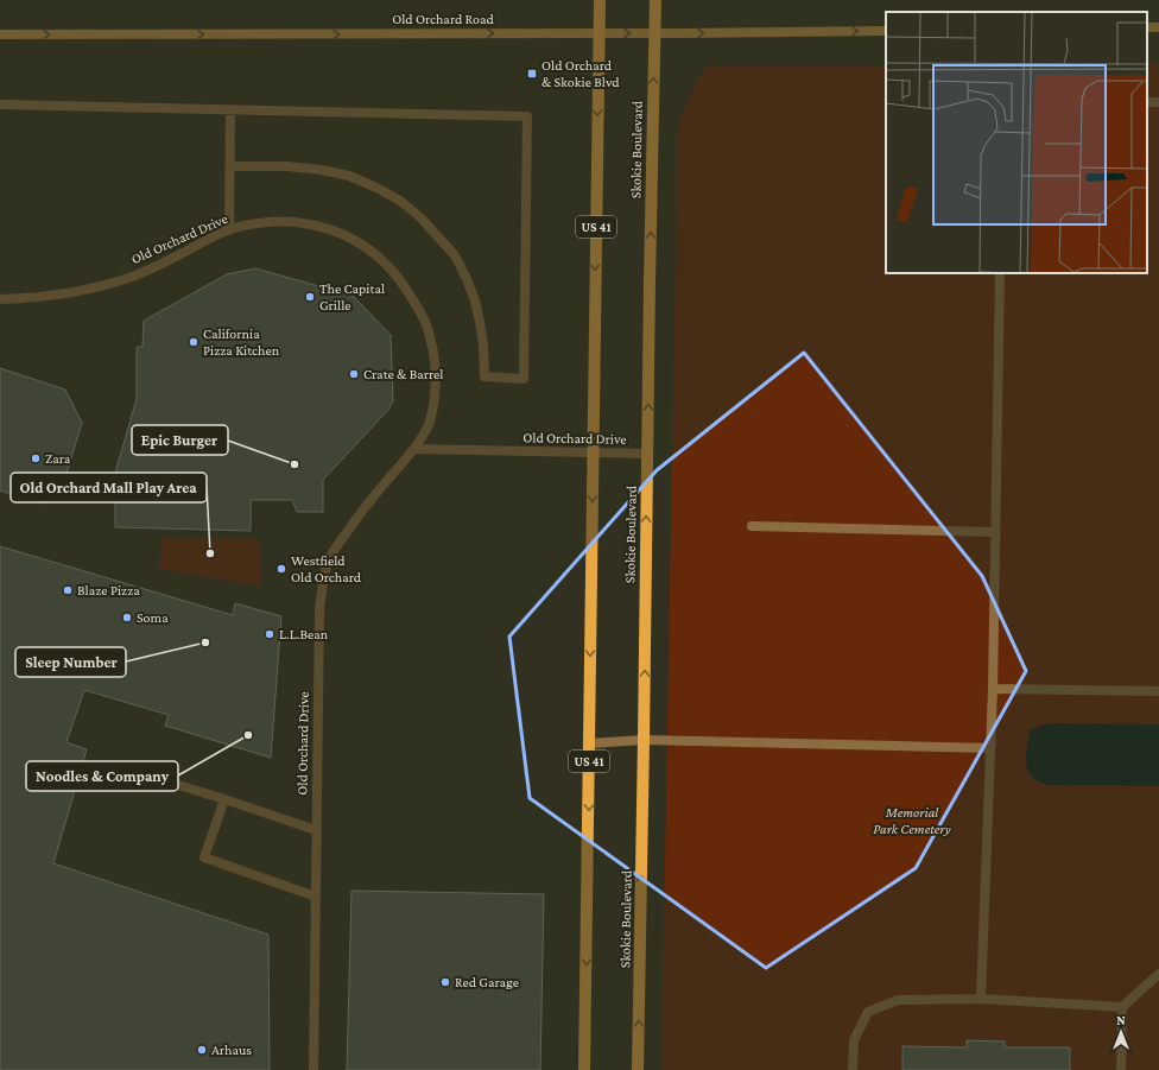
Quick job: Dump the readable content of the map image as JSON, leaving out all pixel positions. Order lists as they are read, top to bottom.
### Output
{
  "streets": {
    "main road": ["Old Orchard Road", "Skokie Boulevard", "US 41"],
    "lane": ["Old Orchard Drive"]
  },
  "crossings": [
    ["Old Orchard Road", "Skokie Boulevard"],
    ["Old Orchard Road", "US 41"],
    ["Skokie Boulevard", "Old Orchard Drive"],
    ["US 41", "Old Orchard Drive"]
  ],
  "one_way": ["Old Orchard Road"],
  "parks": ["Memorial Park Cemetery"],
  "places": {
    "transit": ["Old Orchard & Skokie Blvd"],
    "other": [
      "The Capital Grille",
      "California Pizza Kitchen",
      "Crate & Barrel",
      "Zara",
      "Epic Burger",
      "Old Orchard Mall Play Area",
      "Westfield Old Orchard",
      "Blaze Pizza",
      "Soma",
      "L.L.Bean",
      "Sleep Number",
      "Noodles & Company",
      "Red Garage",
      "Arhaus"
    ]
  },
  "north": "top"
}
